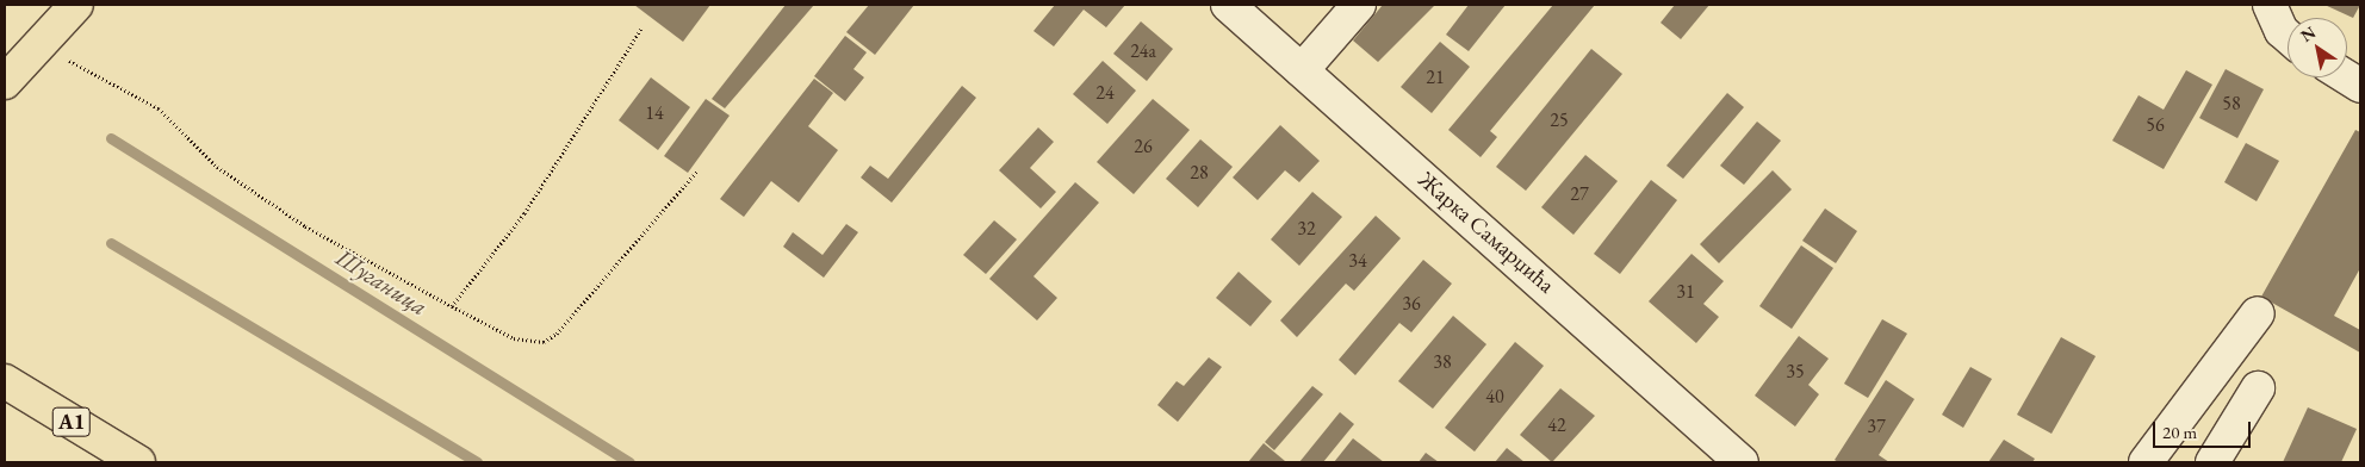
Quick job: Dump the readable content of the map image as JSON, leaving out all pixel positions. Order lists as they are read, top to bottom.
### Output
{
  "streets": {
    "main road": ["A1"],
    "street": ["Жарка Самарџића"]
  },
  "water": ["Шуганица"],
  "house_numbers": [
    "24a",
    "21",
    "24",
    "58",
    "14",
    "25",
    "56",
    "26",
    "28",
    "27",
    "32",
    "34",
    "31",
    "36",
    "38",
    "35",
    "40",
    "42",
    "37"
  ],
  "scale_bar": "20 m",
  "north": "top left"
}
